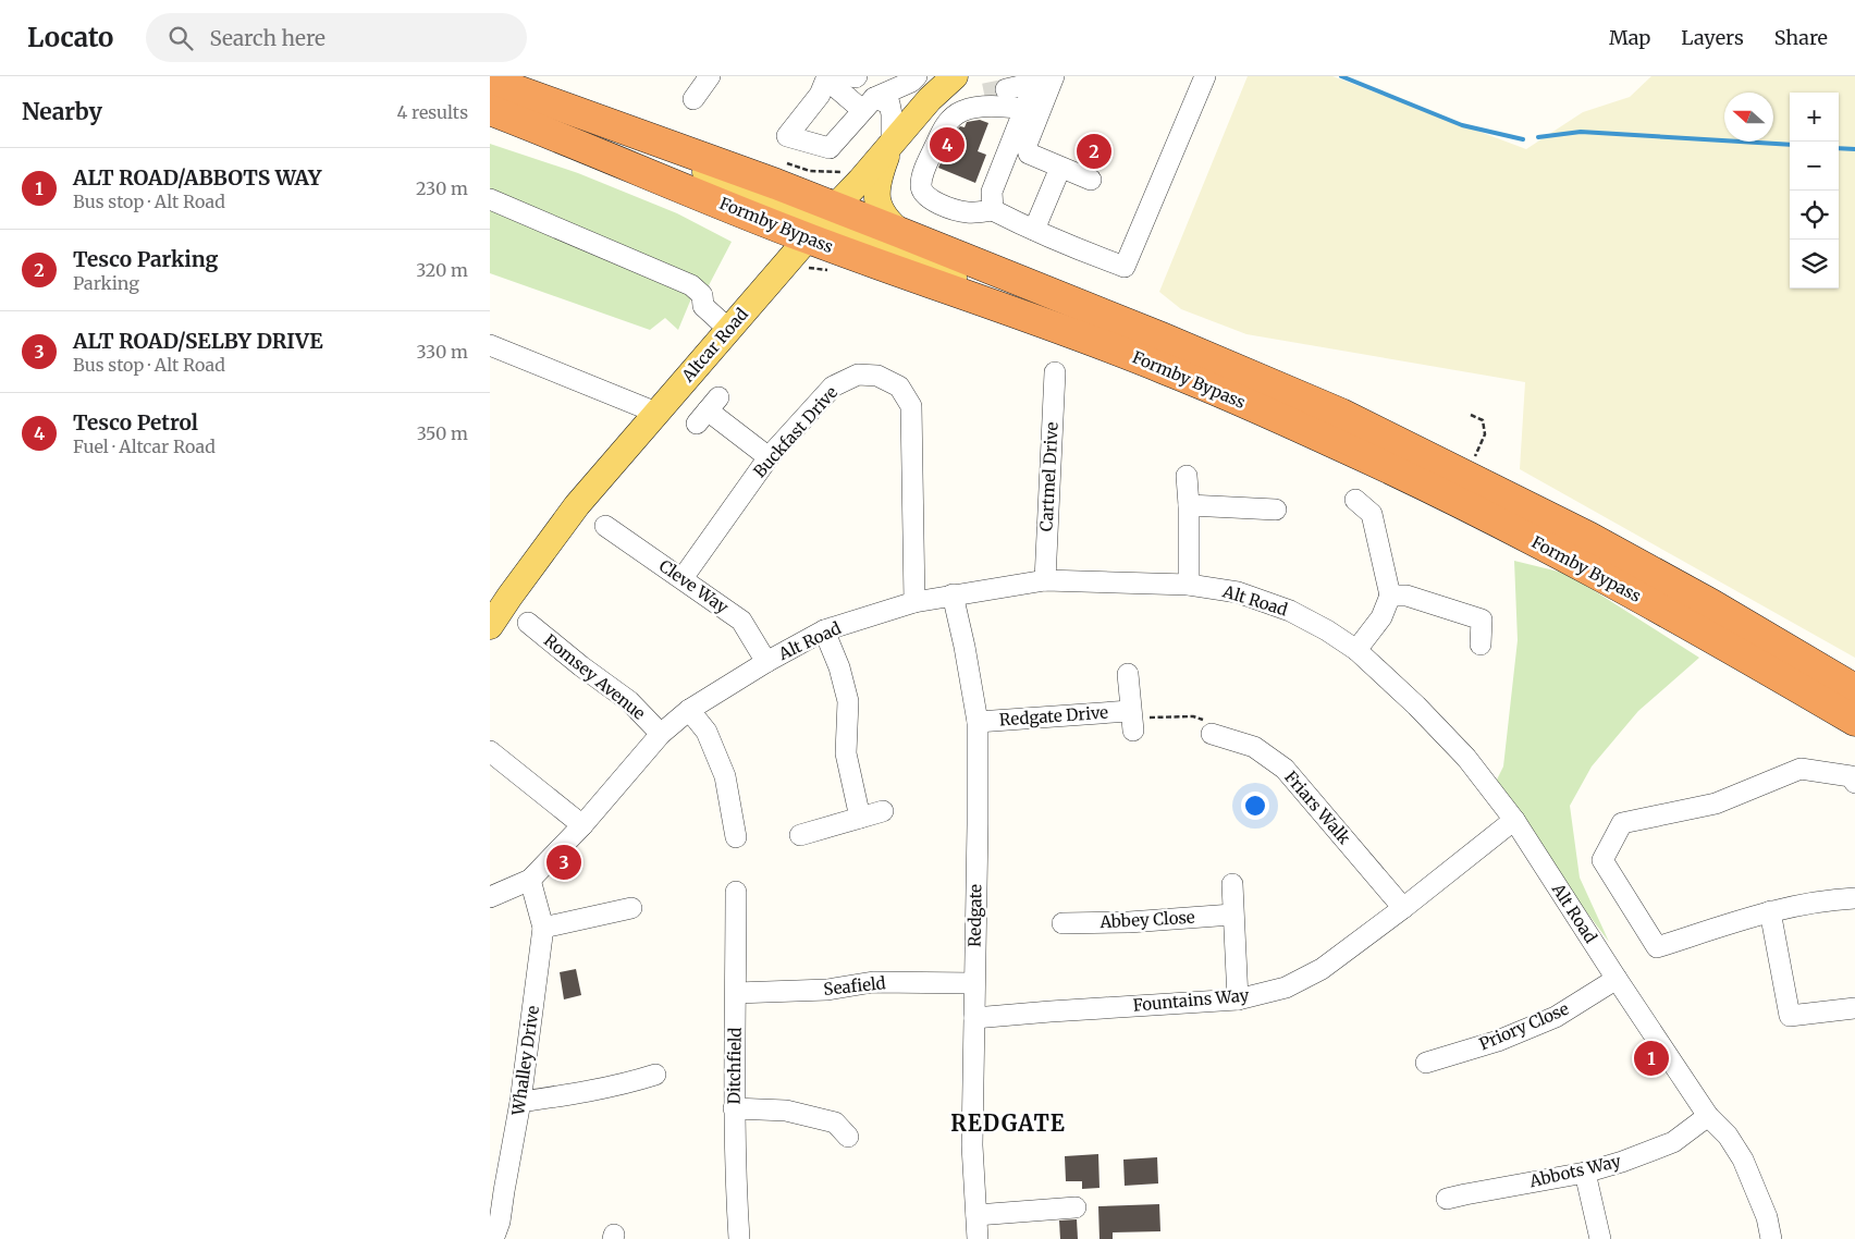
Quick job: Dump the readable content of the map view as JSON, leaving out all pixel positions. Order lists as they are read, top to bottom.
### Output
{
  "streets": {
    "highway": ["Formby Bypass"],
    "main road": ["Altcar Road"],
    "street": [
      "Buckfast Drive",
      "Cartmel Drive",
      "Cleve Way",
      "Alt Road",
      "Romsey Avenue",
      "Redgate Drive",
      "Friars Walk",
      "Redgate",
      "Abbey Close",
      "Seafield",
      "Fountains Way",
      "Priory Close",
      "Whalley Drive",
      "Ditchfield",
      "Abbots Way"
    ]
  },
  "crossings": [
    ["Formby Bypass", "Altcar Road"],
    ["Buckfast Drive", "Cleve Way"],
    ["Buckfast Drive", "Alt Road"],
    ["Cartmel Drive", "Alt Road"],
    ["Cleve Way", "Alt Road"],
    ["Alt Road", "Romsey Avenue"],
    ["Alt Road", "Redgate"],
    ["Alt Road", "Fountains Way"],
    ["Alt Road", "Priory Close"],
    ["Alt Road", "Whalley Drive"],
    ["Alt Road", "Abbots Way"],
    ["Redgate Drive", "Redgate"],
    ["Friars Walk", "Fountains Way"],
    ["Redgate", "Seafield"],
    ["Redgate", "Fountains Way"],
    ["Seafield", "Ditchfield"]
  ],
  "districts": ["REDGATE"],
  "north": "left",
  "page": {
    "header": "Locato",
    "search": "Search here",
    "nav": ["Map", "Layers", "Share"],
    "heading": ["Nearby", "4 results"],
    "map_buttons": ["+", "−"],
    "pins": [
      "4",
      "2",
      "3",
      "1"
    ],
    "list": [
      {
        "mark": "1",
        "name": "ALT ROAD/ABBOTS WAY",
        "note": "Bus stop · Alt Road",
        "value": "230 m"
      },
      {
        "mark": "2",
        "name": "Tesco Parking",
        "note": "Parking",
        "value": "320 m"
      },
      {
        "mark": "3",
        "name": "ALT ROAD/SELBY DRIVE",
        "note": "Bus stop · Alt Road",
        "value": "330 m"
      },
      {
        "mark": "4",
        "name": "Tesco Petrol",
        "note": "Fuel · Altcar Road",
        "value": "350 m"
      }
    ]
  }
}
